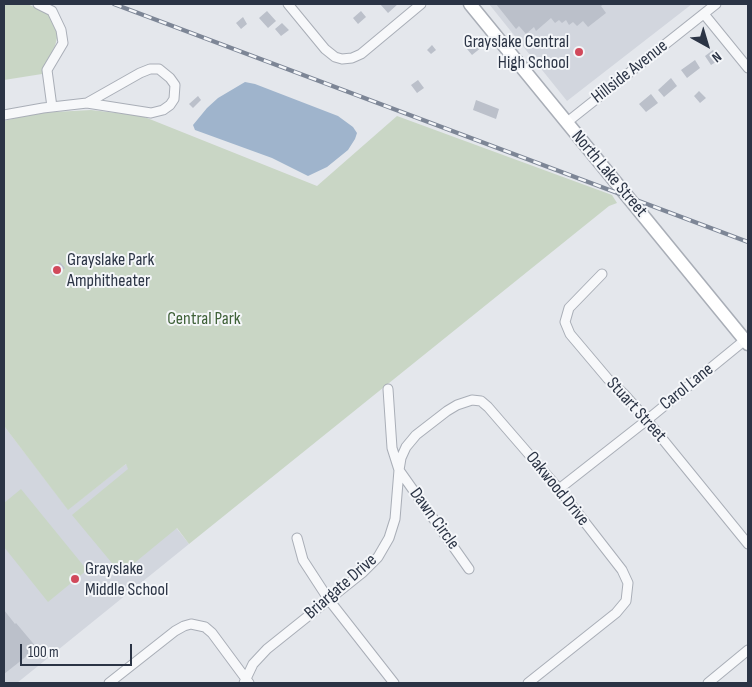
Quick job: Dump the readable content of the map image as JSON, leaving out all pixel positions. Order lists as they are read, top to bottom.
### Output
{
  "streets": {
    "street": [
      "Hillside Avenue",
      "North Lake Street",
      "Carol Lane",
      "Stuart Street",
      "Oakwood Drive",
      "Dawn Circle",
      "Briargate Drive"
    ]
  },
  "crossings": [
    ["Hillside Avenue", "North Lake Street"],
    ["North Lake Street", "Carol Lane"],
    ["Carol Lane", "Stuart Street"],
    ["Carol Lane", "Oakwood Drive"],
    ["Oakwood Drive", "Briargate Drive"],
    ["Dawn Circle", "Briargate Drive"]
  ],
  "parks": ["Central Park"],
  "places": ["Grayslake Central High School", "Grayslake Park Amphitheater", "Grayslake Middle School"],
  "scale_bar": "100 m",
  "north": "bottom right"
}
